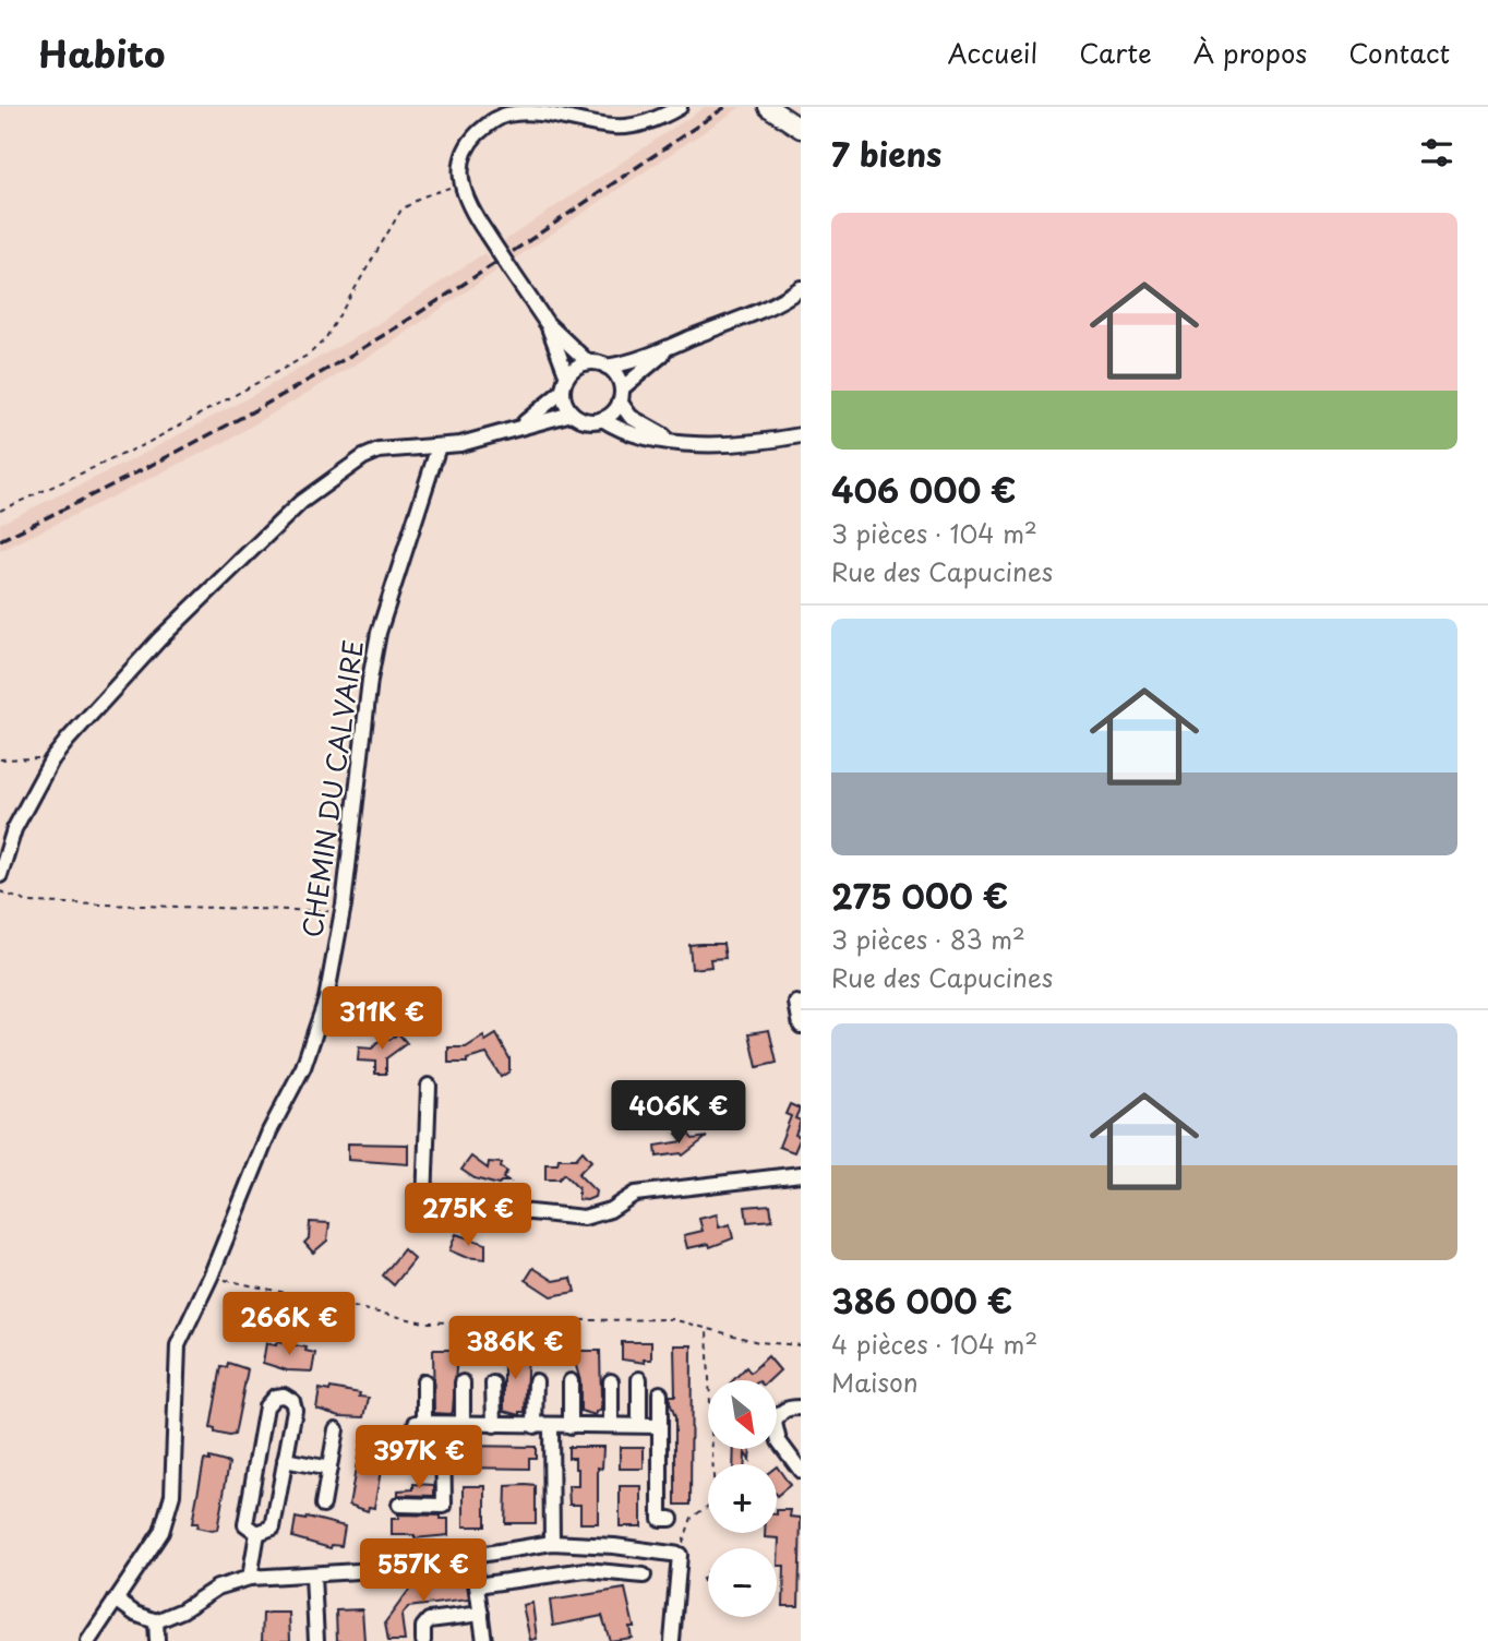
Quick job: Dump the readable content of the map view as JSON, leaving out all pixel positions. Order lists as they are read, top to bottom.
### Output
{
  "streets": {
    "street": ["CHEMIN DU CALVAIRE"]
  },
  "north": "bottom right",
  "page": {
    "header": "Habito",
    "nav": [
      "Accueil",
      "Carte",
      "À propos",
      "Contact"
    ],
    "heading": "7 biens",
    "list": [
      {
        "name": "406 000 €",
        "note": "3 pièces · 104 m² · Rue des Capucines"
      },
      {
        "name": "275 000 €",
        "note": "3 pièces · 83 m² · Rue des Capucines"
      },
      {
        "name": "386 000 €",
        "note": "4 pièces · 104 m² · Maison"
      }
    ],
    "price": [
      "311K €",
      "406K €",
      "275K €",
      "266K €",
      "386K €",
      "397K €",
      "557K €"
    ],
    "map_buttons": ["+", "−"]
  }
}
